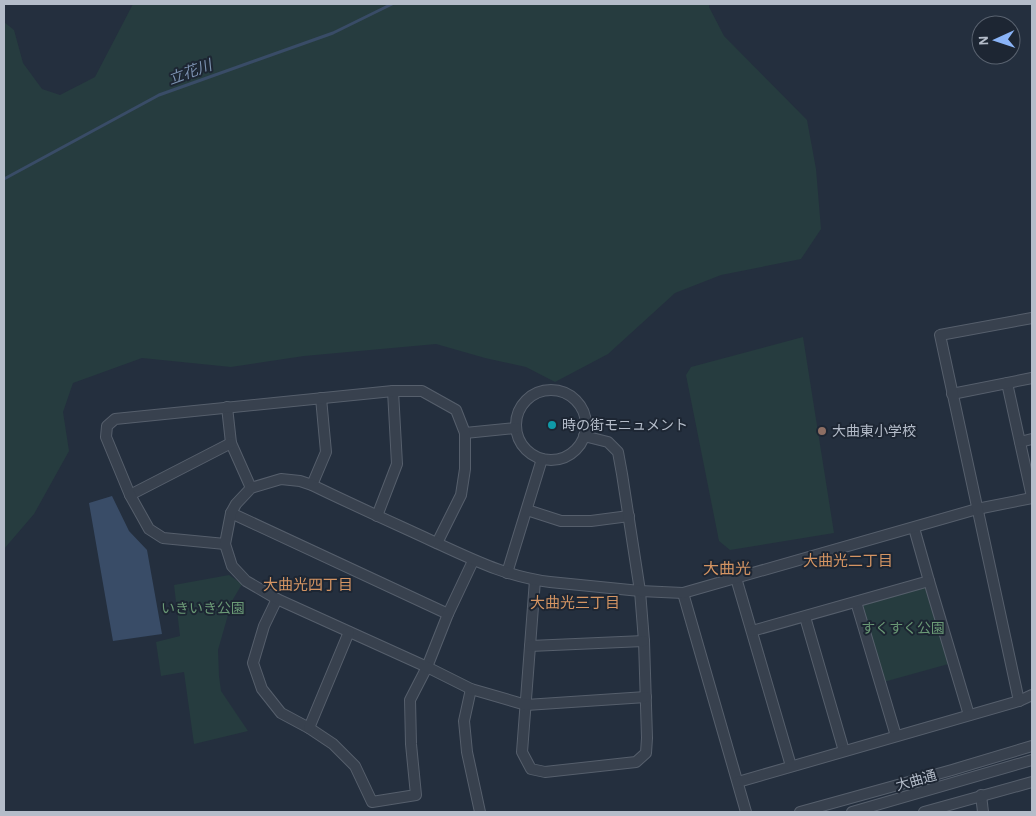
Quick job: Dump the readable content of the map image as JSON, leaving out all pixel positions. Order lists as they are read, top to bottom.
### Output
{
  "streets": {
    "street": ["大曲通"]
  },
  "districts": [
    "大曲光二丁目",
    "大曲光",
    "大曲光四丁目",
    "大曲光三丁目"
  ],
  "water": ["立花川"],
  "parks": ["いきいき公園", "すくすく公園"],
  "places": ["時の街モニュメント", "大曲東小学校"],
  "north": "left"
}
